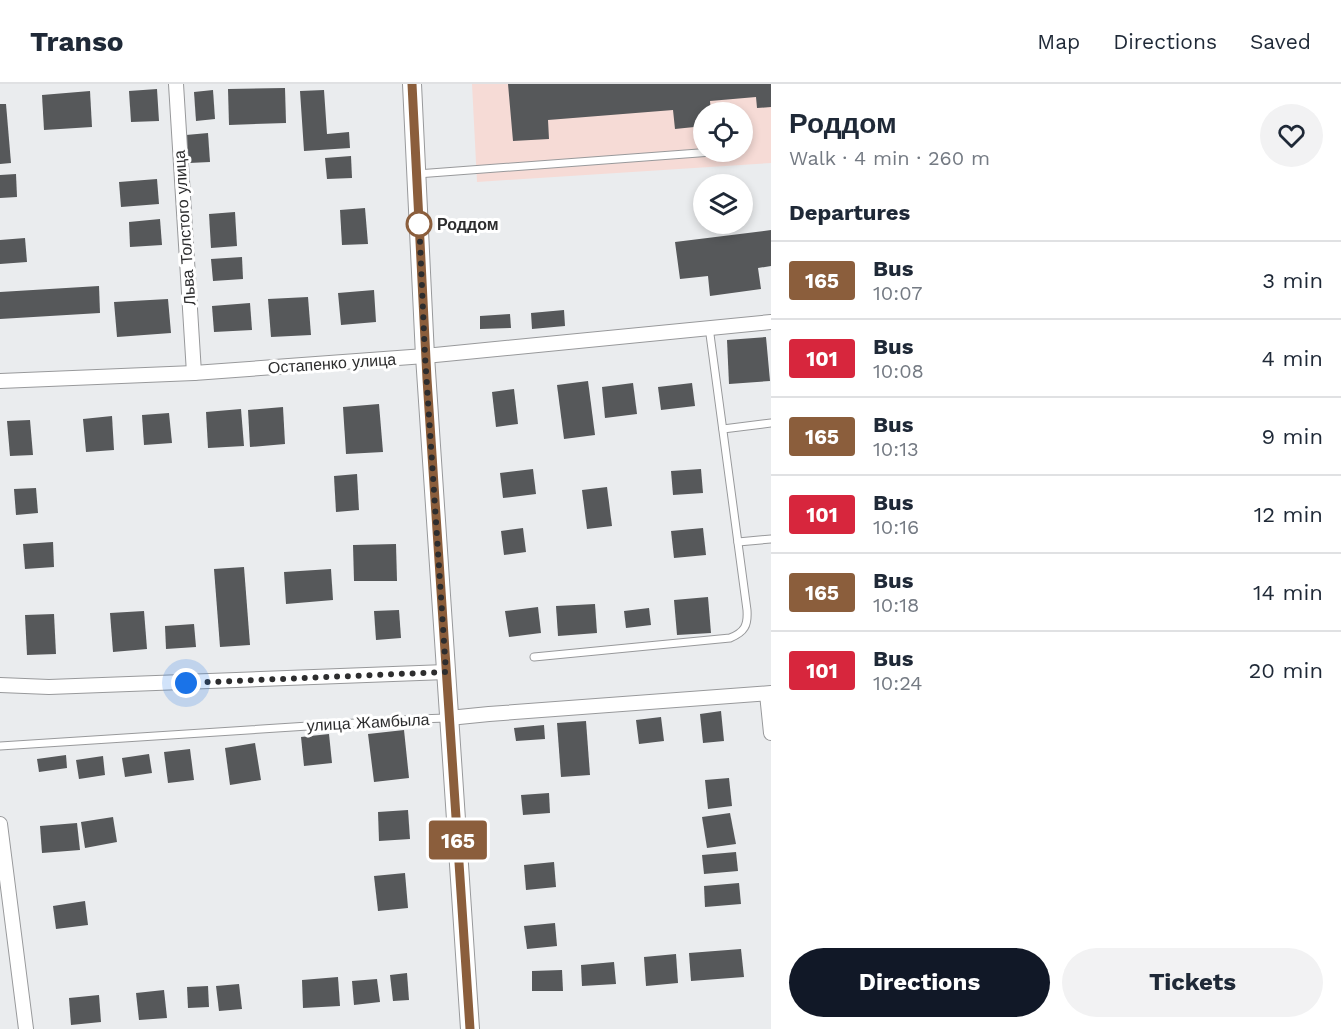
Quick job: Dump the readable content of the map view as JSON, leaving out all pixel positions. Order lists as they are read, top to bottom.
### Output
{
  "streets": {
    "street": ["Льва Толстого улица", "Остапенко улица", "улица Жамбыла"]
  },
  "crossings": [
    ["Льва Толстого улица", "Остапенко улица"]
  ],
  "places": ["Роддом"],
  "lines": ["bus line 165"],
  "page": {
    "header": "Transo",
    "nav": ["Map", "Directions", "Saved"],
    "on_map": "165",
    "heading": [
      ["Роддом", "Walk · 4 min · 260 m"],
      "Departures"
    ],
    "list": [
      {
        "mark": "165",
        "name": "Bus",
        "note": "10:07",
        "value": "3 min"
      },
      {
        "mark": "101",
        "name": "Bus",
        "note": "10:08",
        "value": "4 min"
      },
      {
        "mark": "165",
        "name": "Bus",
        "note": "10:13",
        "value": "9 min"
      },
      {
        "mark": "101",
        "name": "Bus",
        "note": "10:16",
        "value": "12 min"
      },
      {
        "mark": "165",
        "name": "Bus",
        "note": "10:18",
        "value": "14 min"
      },
      {
        "mark": "101",
        "name": "Bus",
        "note": "10:24",
        "value": "20 min"
      }
    ],
    "buttons": ["Directions", "Tickets"]
  }
}
